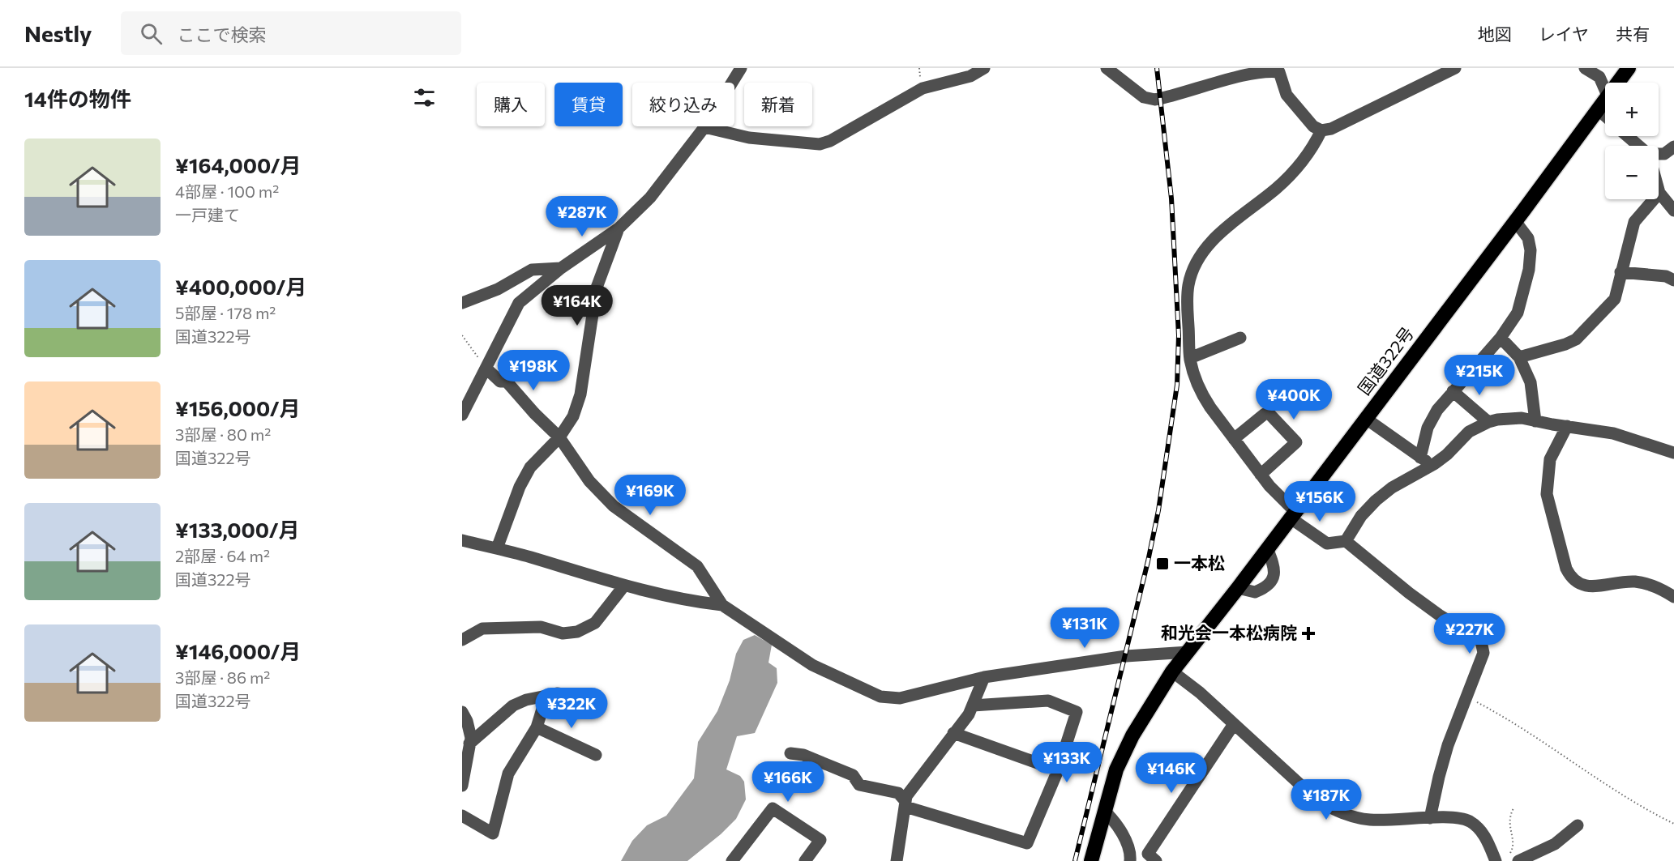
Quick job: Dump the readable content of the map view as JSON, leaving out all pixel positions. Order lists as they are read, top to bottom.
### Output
{
  "streets": {
    "highway": ["国道322号"]
  },
  "places": {
    "transit": ["一本松"],
    "health": ["和光会一本松病院"]
  },
  "page": {
    "header": "Nestly",
    "search": "ここで検索",
    "nav": ["地図", "レイヤ", "共有"],
    "heading": "14件の物件",
    "map_buttons": ["+", "−"],
    "chip": [
      "購入",
      "賃貸",
      "絞り込み",
      "新着"
    ],
    "list": [
      {
        "name": "¥164,000/月",
        "note": "4部屋 · 100 m² · 一戸建て"
      },
      {
        "name": "¥400,000/月",
        "note": "5部屋 · 178 m² · 国道322号"
      },
      {
        "name": "¥156,000/月",
        "note": "3部屋 · 80 m² · 国道322号"
      },
      {
        "name": "¥133,000/月",
        "note": "2部屋 · 64 m² · 国道322号"
      },
      {
        "name": "¥146,000/月",
        "note": "3部屋 · 86 m² · 国道322号"
      }
    ],
    "price": [
      "¥287K",
      "¥164K",
      "¥198K",
      "¥215K",
      "¥400K",
      "¥169K",
      "¥156K",
      "¥131K",
      "¥227K",
      "¥322K",
      "¥133K",
      "¥146K",
      "¥166K",
      "¥187K"
    ]
  }
}
